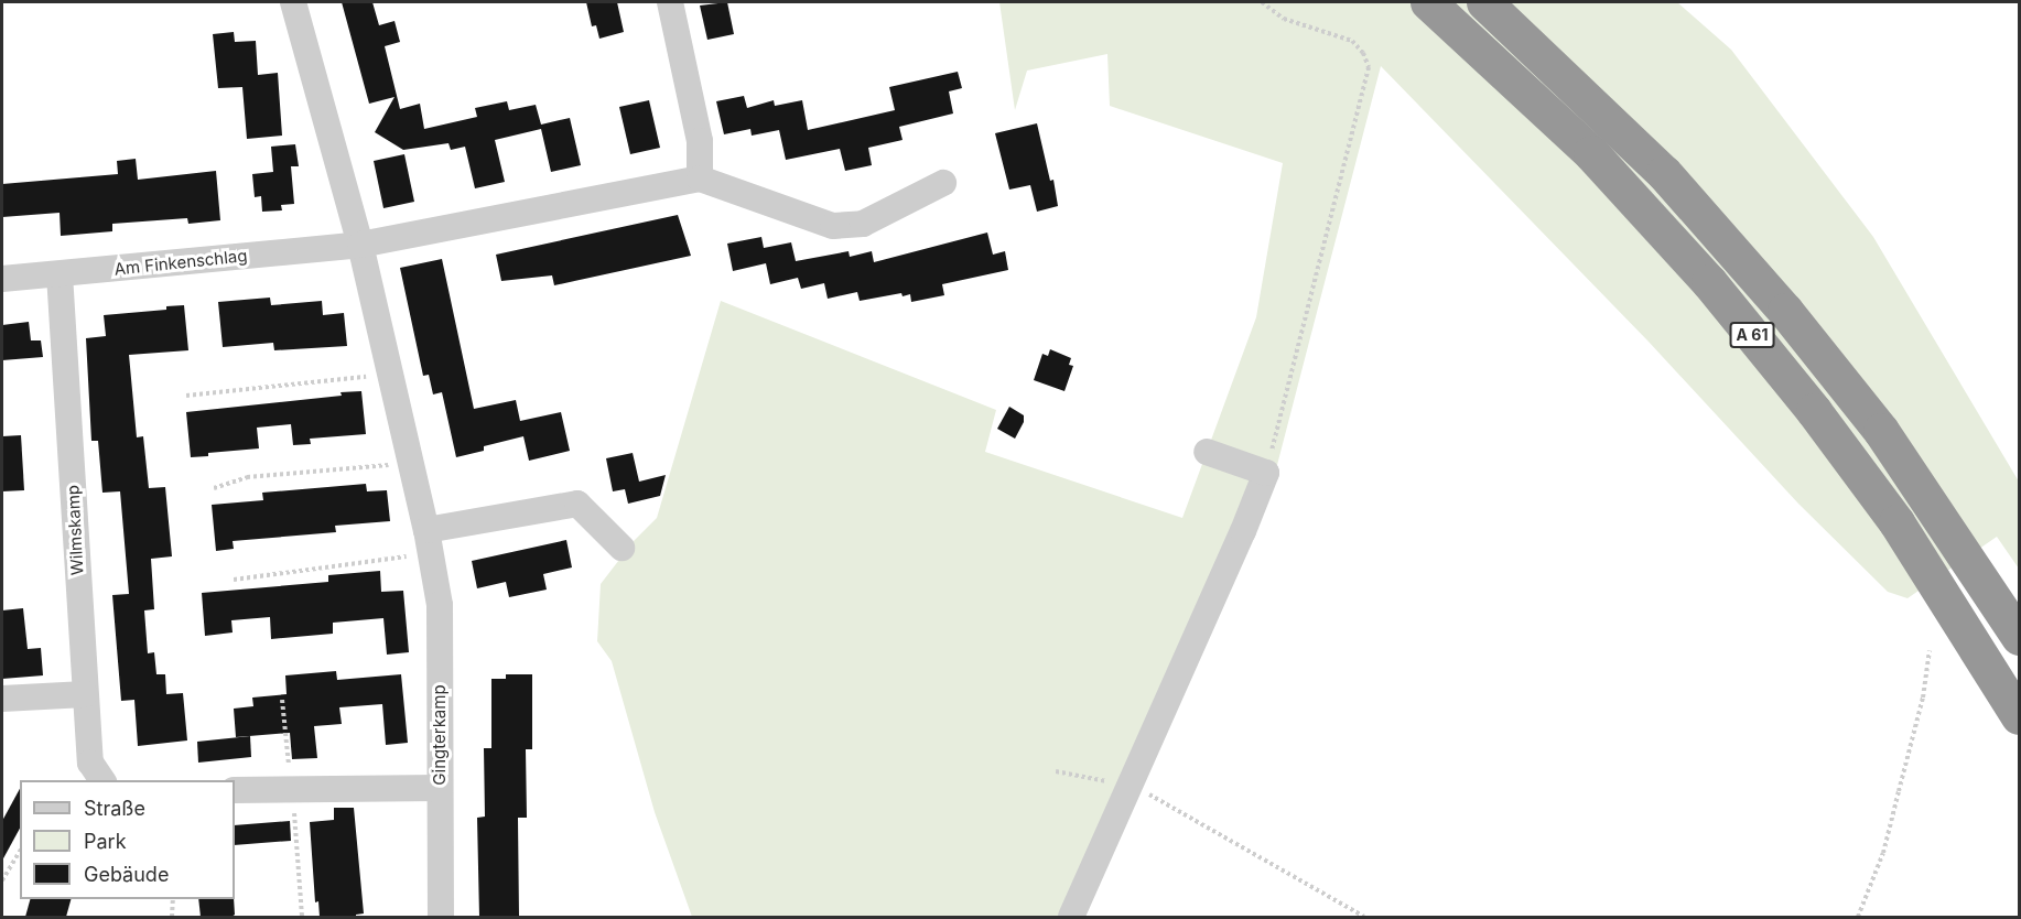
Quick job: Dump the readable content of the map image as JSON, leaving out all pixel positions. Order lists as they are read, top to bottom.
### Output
{
  "streets": {
    "highway": ["A 61"],
    "street": ["Am Finkenschlag", "Wilmskamp", "Gingterkamp"]
  },
  "crossings": [
    ["Am Finkenschlag", "Wilmskamp"],
    ["Am Finkenschlag", "Gingterkamp"]
  ],
  "legend": ["Straße", "Park", "Gebäude"]
}
